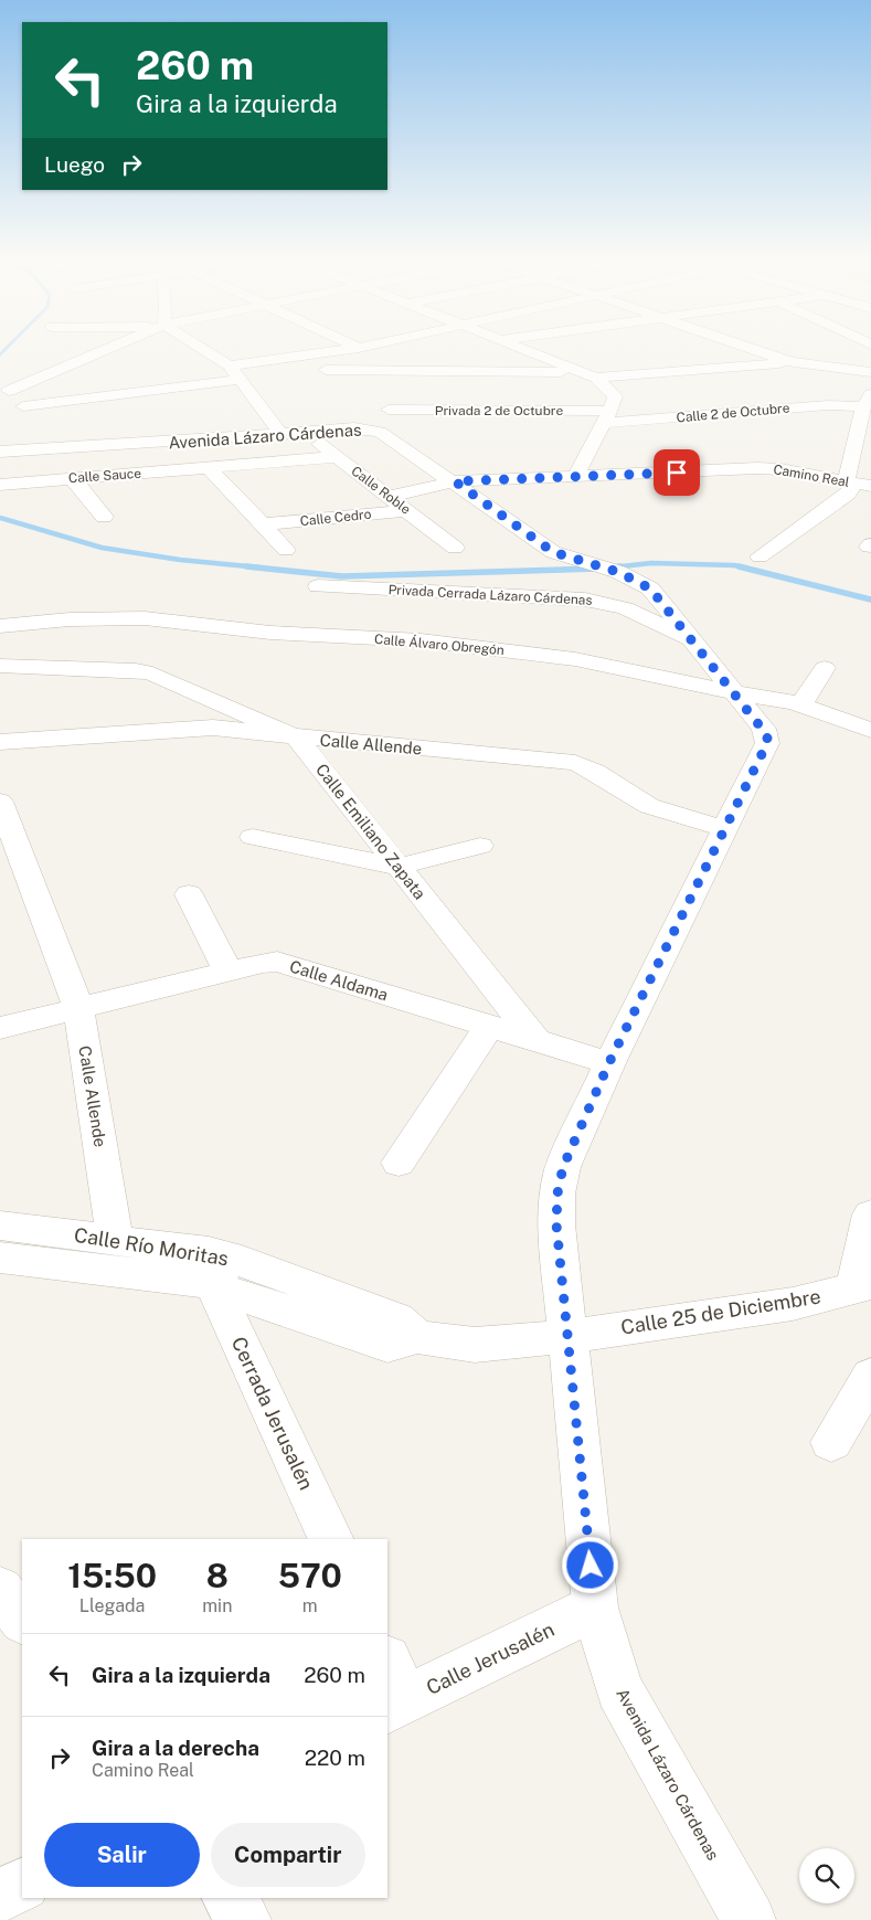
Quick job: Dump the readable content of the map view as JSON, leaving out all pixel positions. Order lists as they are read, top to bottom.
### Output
{
  "streets": {
    "street": [
      "Privada 2 de Octubre",
      "Calle 2 de Octubre",
      "Avenida Lázaro Cárdenas",
      "Calle Sauce",
      "Camino Real",
      "Calle Roble",
      "Calle Cedro",
      "Privada Cerrada Lázaro Cárdenas",
      "Calle Álvaro Obregón",
      "Calle Allende",
      "Calle Emiliano Zapata",
      "Calle Aldama",
      "Calle Río Moritas",
      "Calle 25 de Diciembre",
      "Cerrada Jerusalén",
      "Calle Jerusalén"
    ]
  },
  "crossings": [
    ["Privada 2 de Octubre", "Calle 2 de Octubre"],
    ["Avenida Lázaro Cárdenas", "Camino Real"],
    ["Avenida Lázaro Cárdenas", "Calle Roble"],
    ["Avenida Lázaro Cárdenas", "Privada Cerrada Lázaro Cárdenas"],
    ["Avenida Lázaro Cárdenas", "Calle Álvaro Obregón"],
    ["Avenida Lázaro Cárdenas", "Calle Allende"],
    ["Avenida Lázaro Cárdenas", "Calle Aldama"],
    ["Avenida Lázaro Cárdenas", "Calle Río Moritas"],
    ["Avenida Lázaro Cárdenas", "Calle 25 de Diciembre"],
    ["Avenida Lázaro Cárdenas", "Calle Jerusalén"],
    ["Calle Sauce", "Calle Roble"],
    ["Camino Real", "Calle Roble"],
    ["Calle Roble", "Calle Cedro"],
    ["Calle Allende", "Calle Emiliano Zapata"],
    ["Calle Allende", "Calle Aldama"],
    ["Calle Allende", "Calle Río Moritas"],
    ["Calle Emiliano Zapata", "Calle Aldama"],
    ["Calle Río Moritas", "Calle 25 de Diciembre"],
    ["Calle Río Moritas", "Cerrada Jerusalén"]
  ],
  "page": {
    "turn": ["260 m", "Gira a la izquierda"],
    "then": "Luego",
    "eta": [
      "15:50",
      "Llegada",
      "8",
      "min",
      "570",
      "m"
    ],
    "list": [
      {
        "name": "Gira a la izquierda",
        "value": "260 m"
      },
      {
        "name": "Gira a la derecha",
        "note": "Camino Real",
        "value": "220 m"
      }
    ],
    "buttons": ["Salir", "Compartir"]
  }
}
